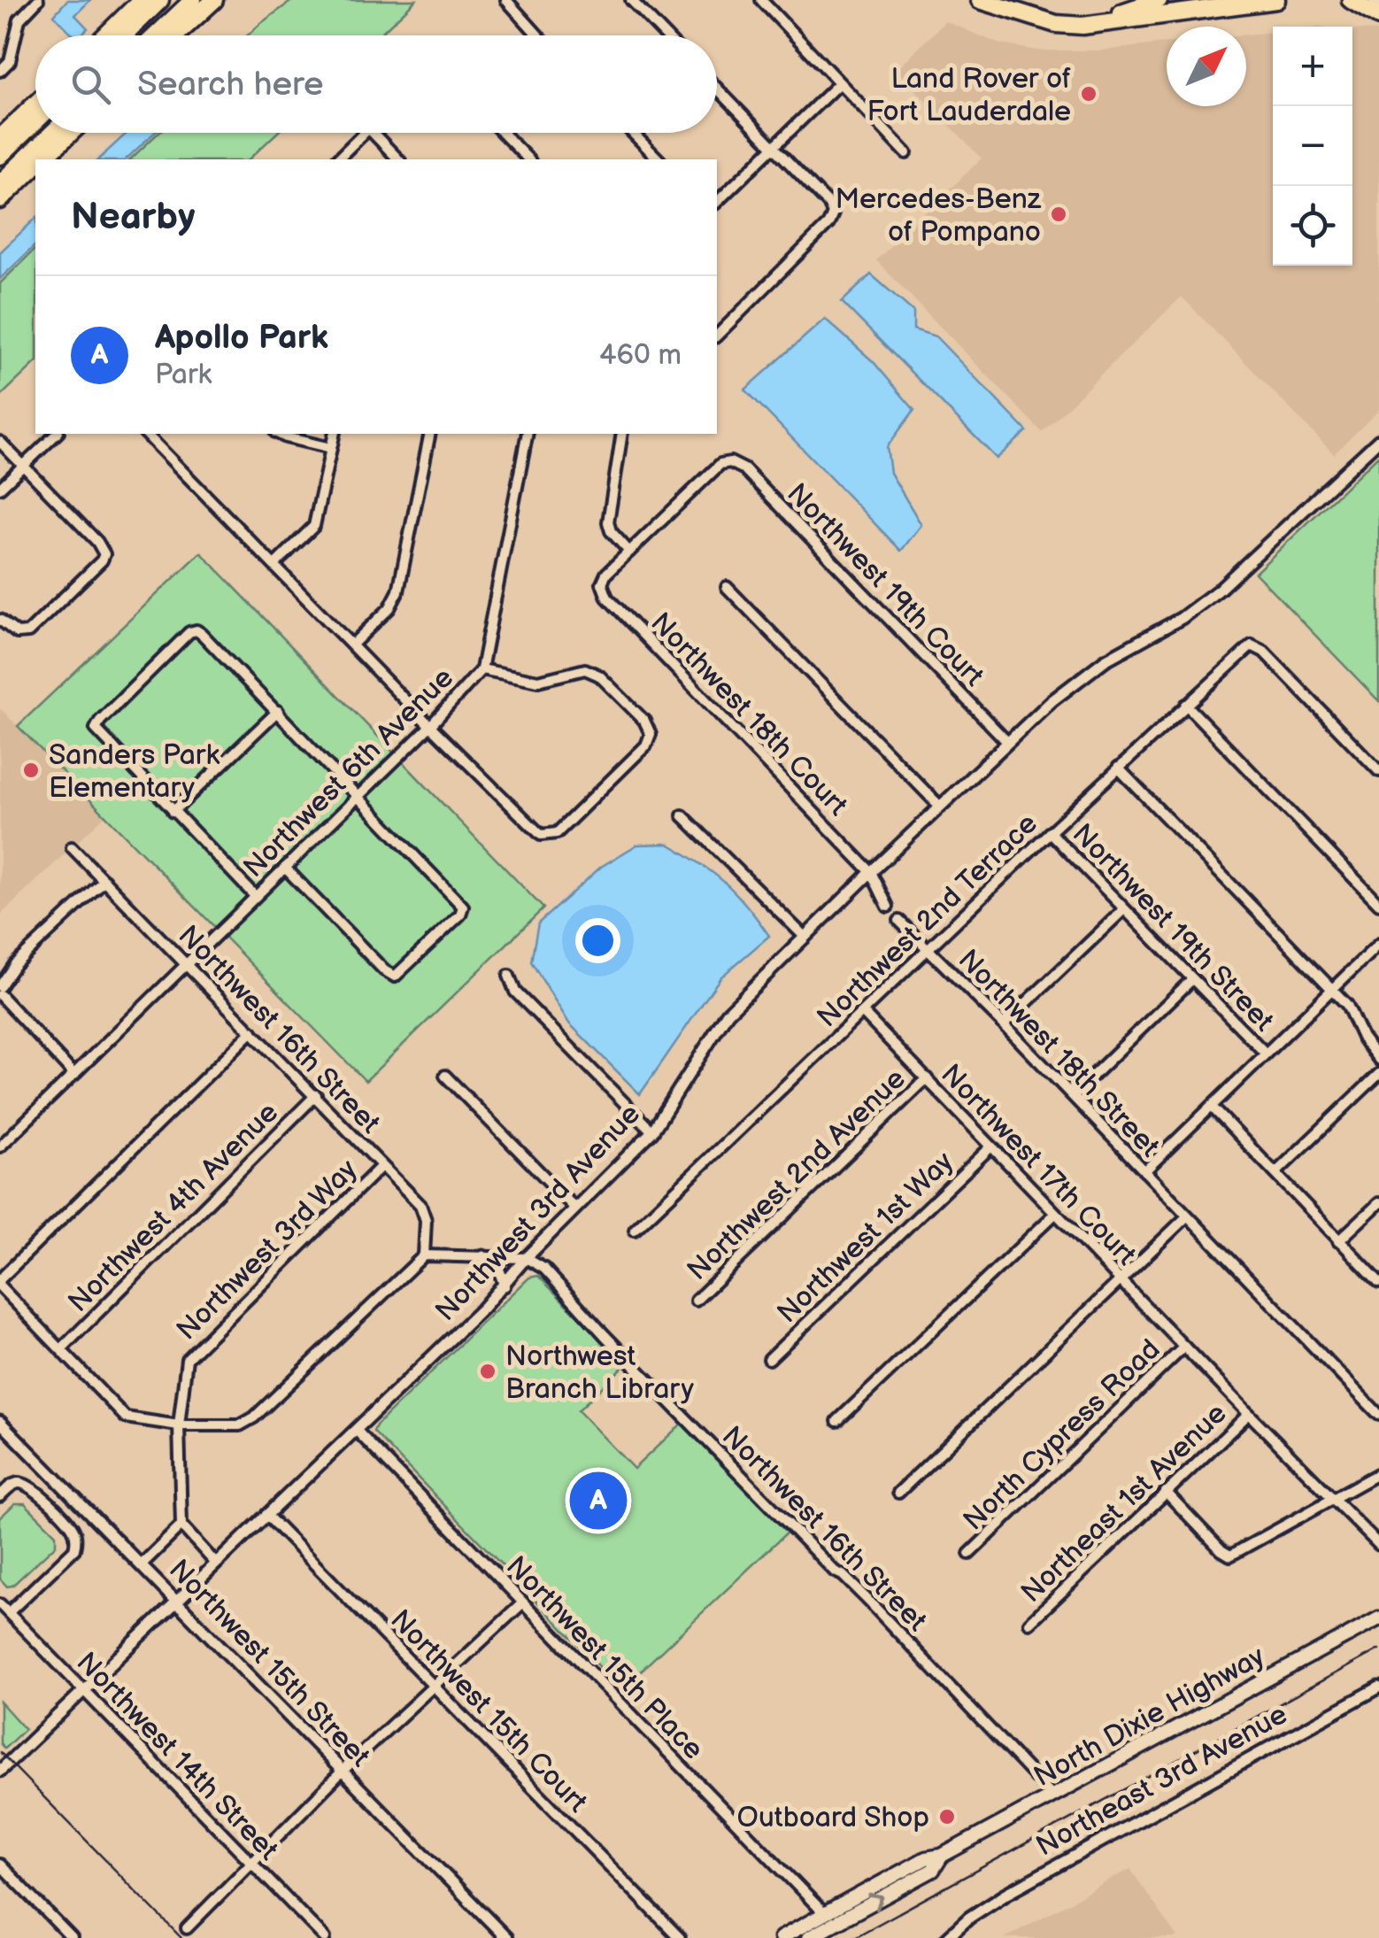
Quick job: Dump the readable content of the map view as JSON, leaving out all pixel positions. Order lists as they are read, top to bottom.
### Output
{
  "streets": {
    "main road": ["North Dixie Highway"],
    "street": [
      "Northwest 19th Court",
      "Northwest 18th Court",
      "Northwest 6th Avenue",
      "Northwest 2nd Terrace",
      "Northwest 19th Street",
      "Northwest 16th Street",
      "Northwest 18th Street",
      "Northwest 17th Court",
      "Northwest 2nd Avenue",
      "Northwest 4th Avenue",
      "Northwest 3rd Avenue",
      "Northwest 1st Way",
      "Northwest 3rd Way",
      "North Cypress Road",
      "Northeast 1st Avenue",
      "Northwest 15th Place",
      "Northwest 15th Street",
      "Northwest 15th Court",
      "Northwest 14th Street",
      "Northeast 3rd Avenue"
    ]
  },
  "crossings": [
    ["Northwest 19th Court", "Northwest 18th Court"],
    ["Northwest 19th Court", "Northwest 3rd Avenue"],
    ["Northwest 18th Court", "Northwest 3rd Avenue"],
    ["Northwest 6th Avenue", "Northwest 16th Street"],
    ["Northwest 2nd Terrace", "Northwest 19th Street"],
    ["Northwest 2nd Terrace", "Northwest 18th Street"],
    ["Northwest 2nd Terrace", "Northwest 17th Court"],
    ["Northwest 16th Street", "Northwest 4th Avenue"],
    ["Northwest 16th Street", "Northwest 3rd Avenue"],
    ["Northwest 16th Street", "Northwest 3rd Way"],
    ["Northwest 16th Street", "North Dixie Highway"],
    ["Northwest 17th Court", "Northwest 2nd Avenue"],
    ["Northwest 17th Court", "Northwest 1st Way"],
    ["Northwest 17th Court", "North Cypress Road"],
    ["Northwest 17th Court", "Northeast 1st Avenue"],
    ["Northwest 3rd Avenue", "Northwest 15th Place"],
    ["Northwest 3rd Avenue", "Northwest 15th Street"],
    ["Northwest 3rd Avenue", "Northwest 15th Court"],
    ["Northwest 3rd Avenue", "Northwest 14th Street"],
    ["Northwest 15th Place", "North Dixie Highway"]
  ],
  "places": [
    "Land Rover of Fort Lauderdale",
    "Mercedes-Benz of Pompano",
    "Sanders Park Elementary",
    "Northwest Branch Library",
    "Outboard Shop"
  ],
  "north": "top right",
  "page": {
    "map_buttons": ["+", "−"],
    "search": "Search here",
    "heading": "Nearby",
    "list": [
      {
        "mark": "A",
        "name": "Apollo Park",
        "note": "Park",
        "value": "460 m"
      }
    ],
    "pins": "A"
  }
}
